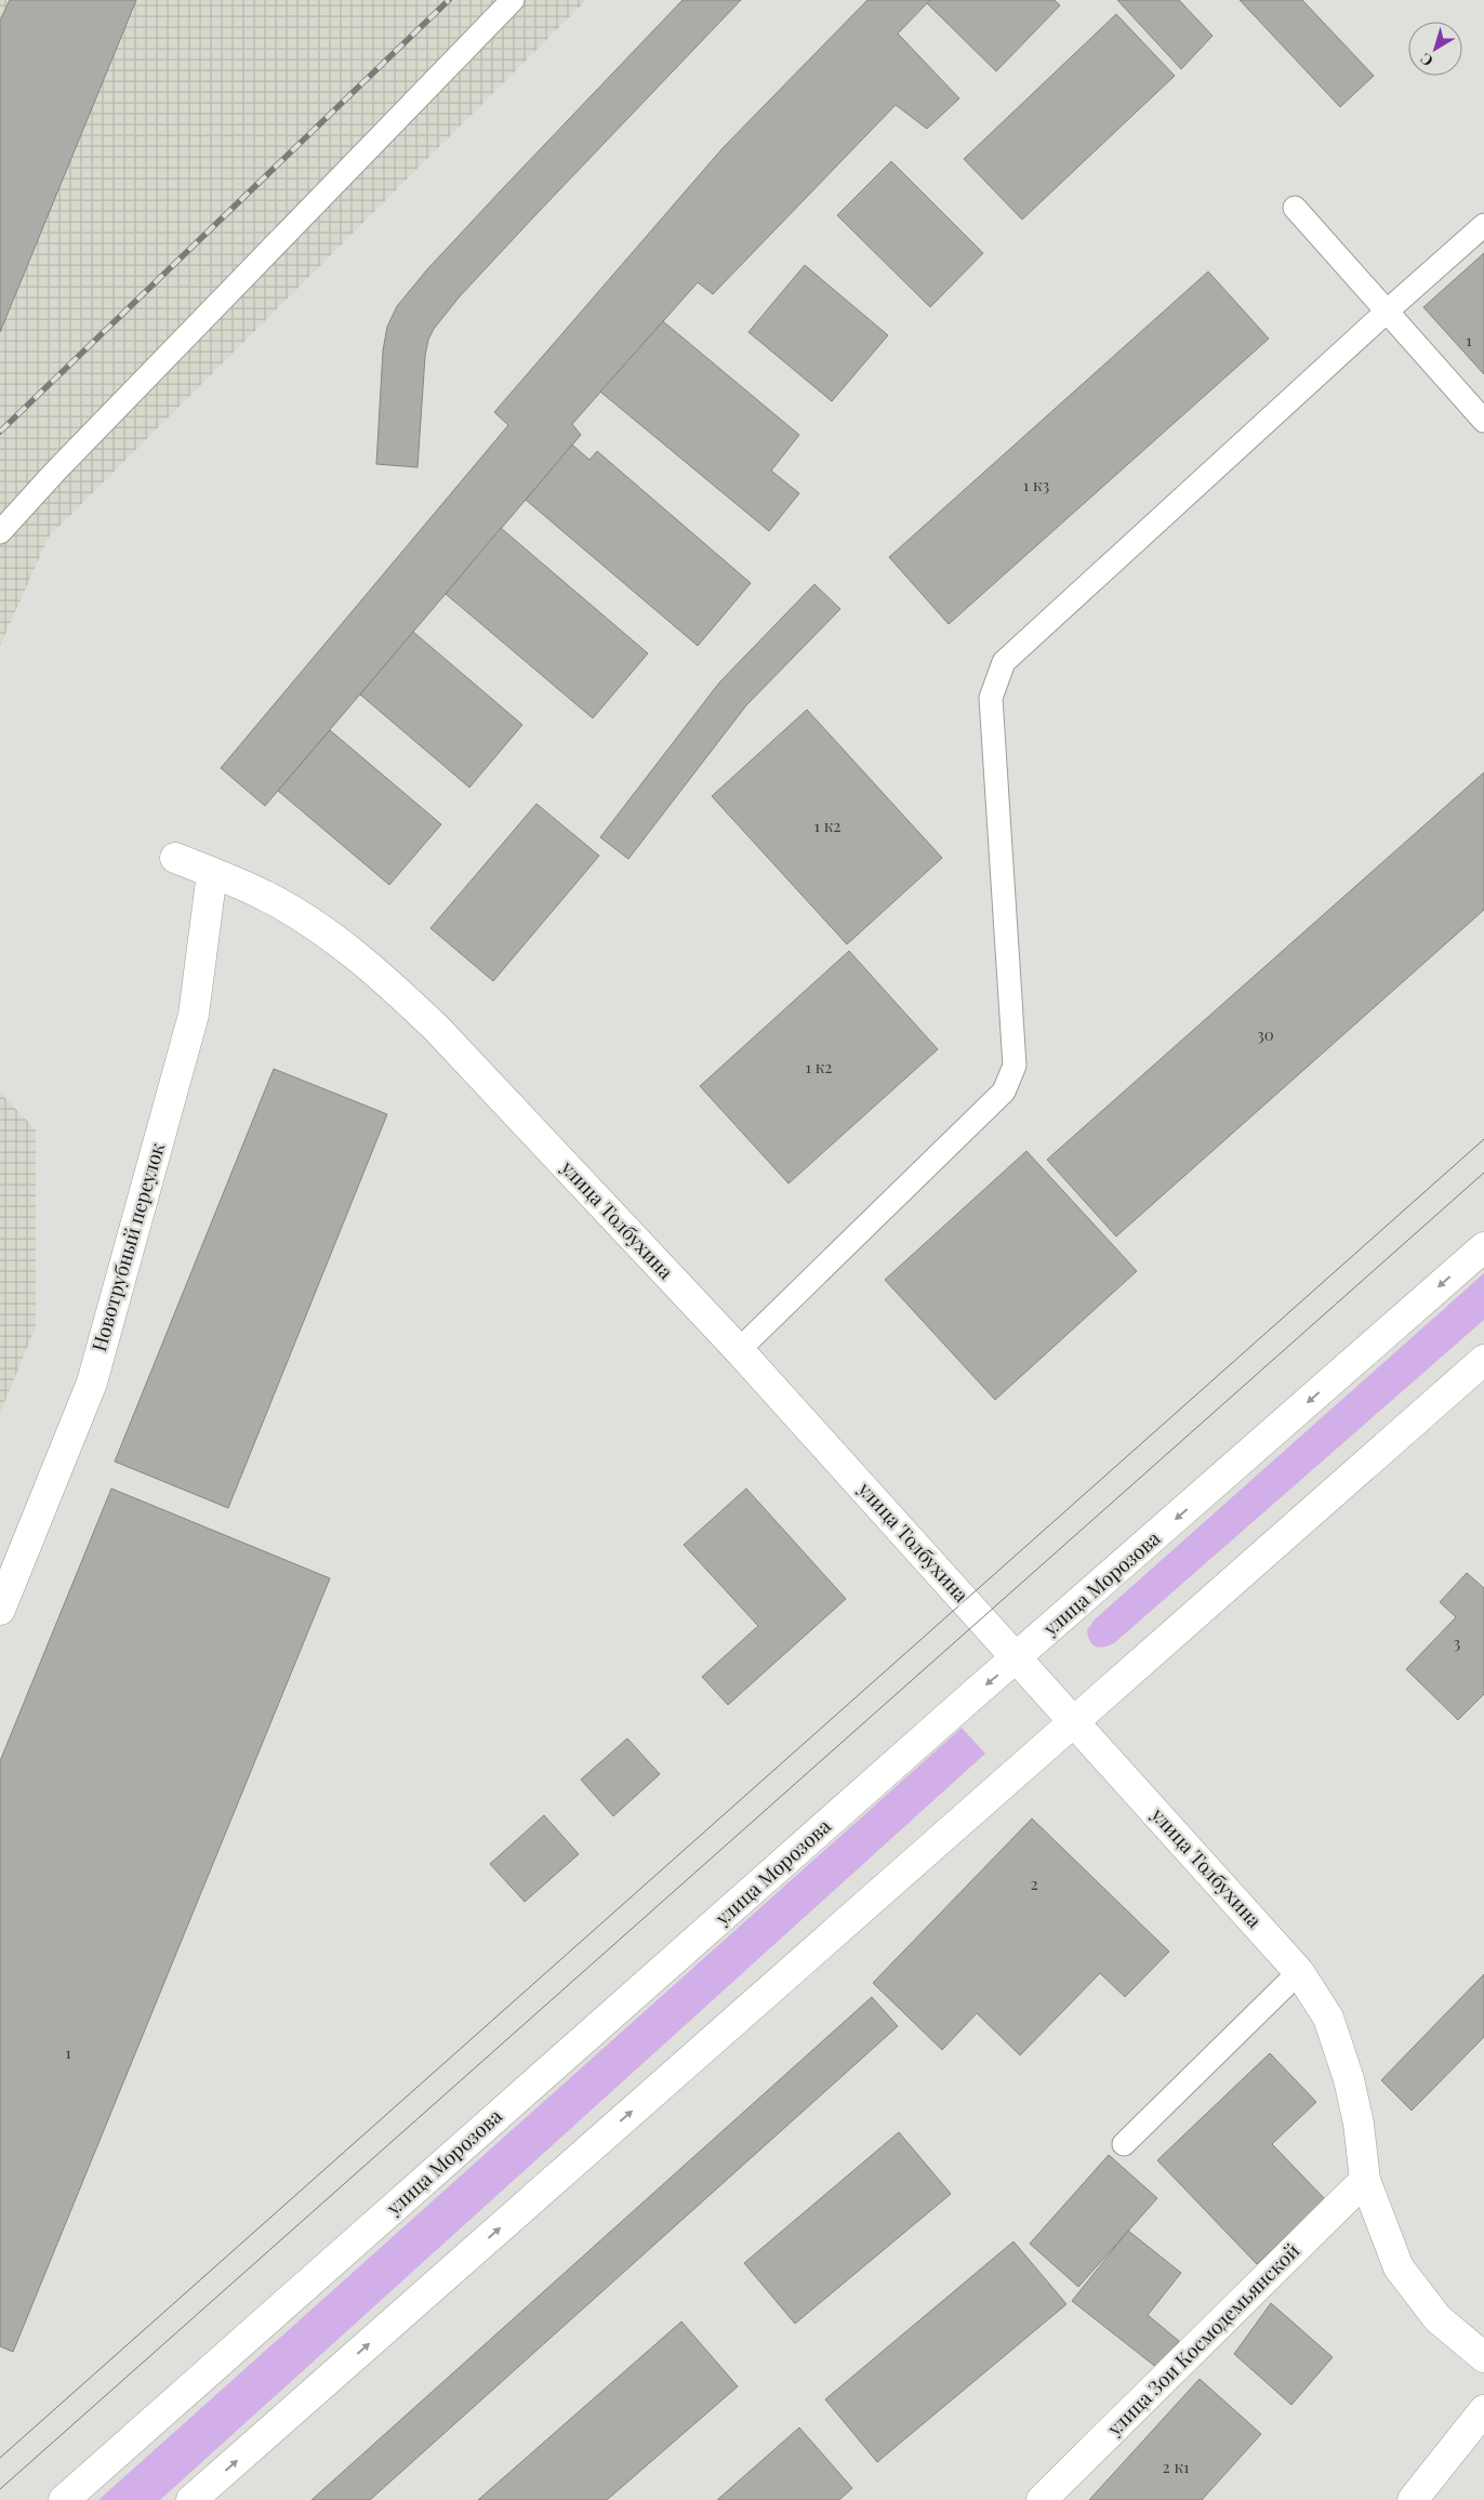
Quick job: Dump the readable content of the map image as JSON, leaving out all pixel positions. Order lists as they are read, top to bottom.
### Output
{
  "streets": {
    "main road": [
      "улица Толбухина",
      "Новотрубный переулок",
      "улица Морозова",
      "улица Зои Космодемьянской"
    ]
  },
  "crossings": [
    ["улица Толбухина", "Новотрубный переулок"],
    ["улица Толбухина", "улица Морозова"],
    ["улица Толбухина", "улица Зои Космодемьянской"]
  ],
  "house_numbers": [
    "1",
    "1 к3",
    "1 к2",
    "30",
    "1 к2",
    "3",
    "2",
    "1",
    "2 к1"
  ],
  "north": "bottom left"
}
